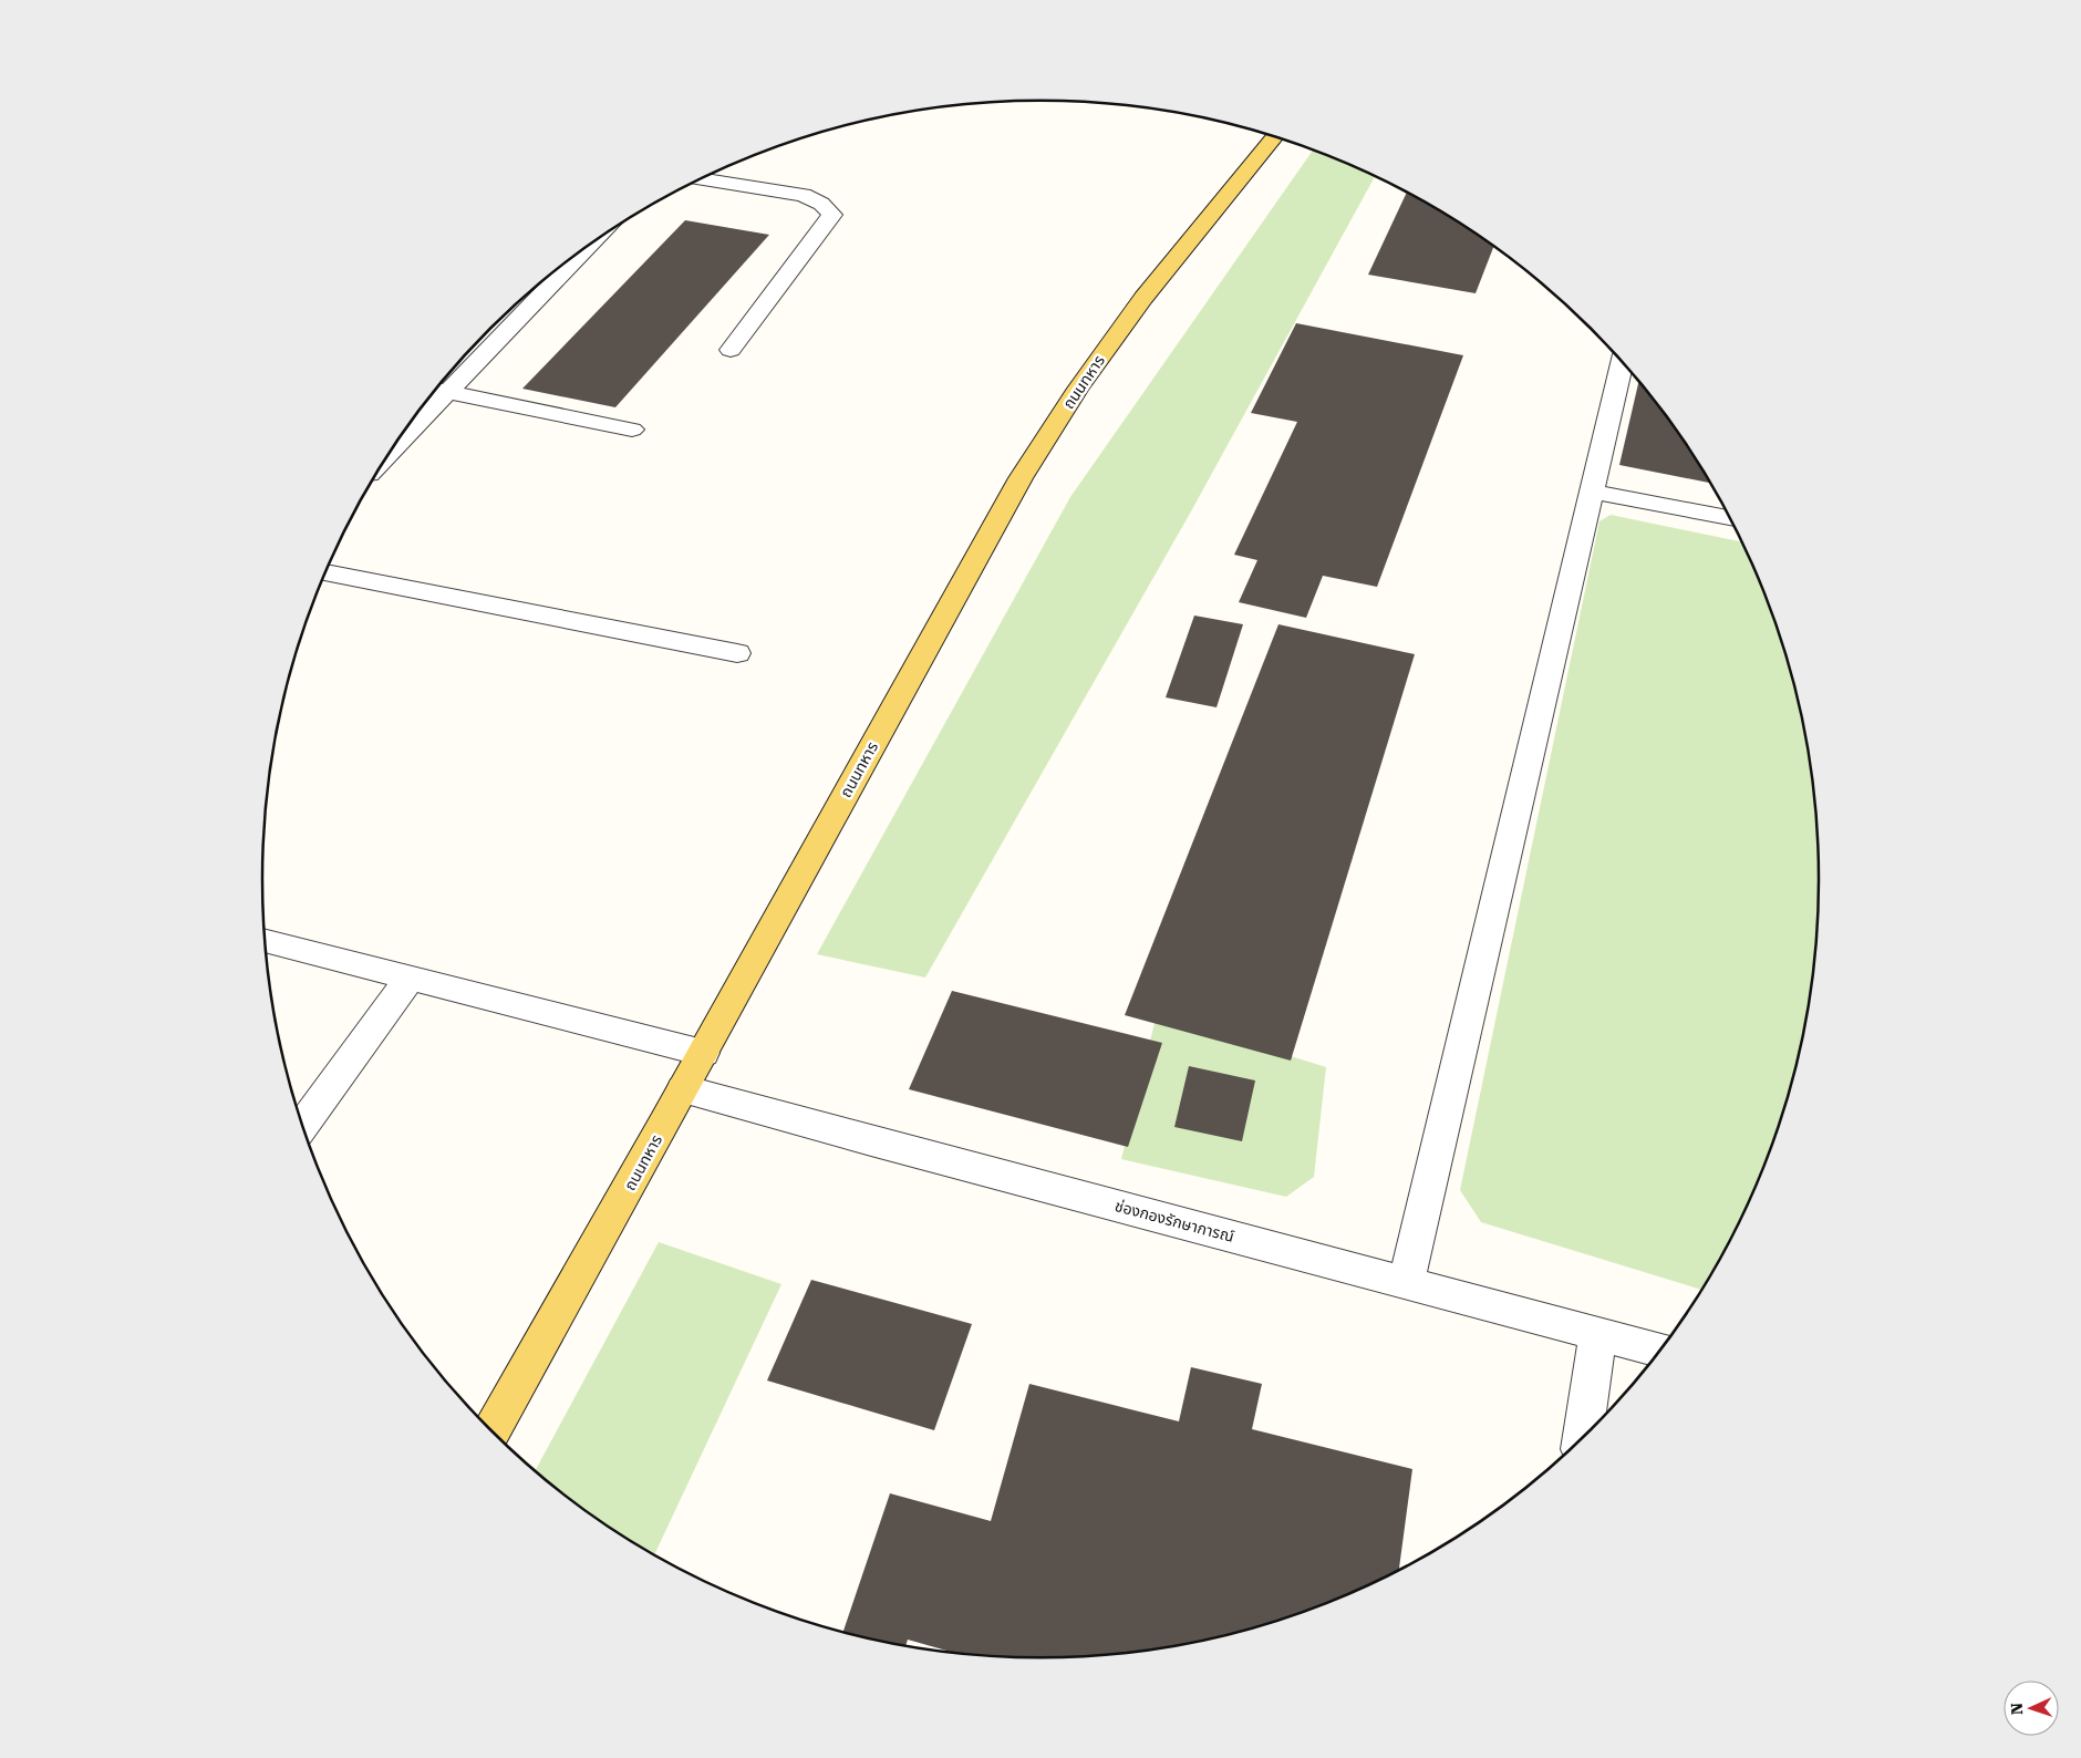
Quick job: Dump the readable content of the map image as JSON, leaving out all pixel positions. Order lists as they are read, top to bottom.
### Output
{
  "streets": {
    "main road": ["ถนนทหาร"],
    "lane": ["ช่องกองรักษาการณ์"]
  },
  "crossings": [
    ["ถนนทหาร", "ช่องกองรักษาการณ์"]
  ],
  "north": "left"
}
